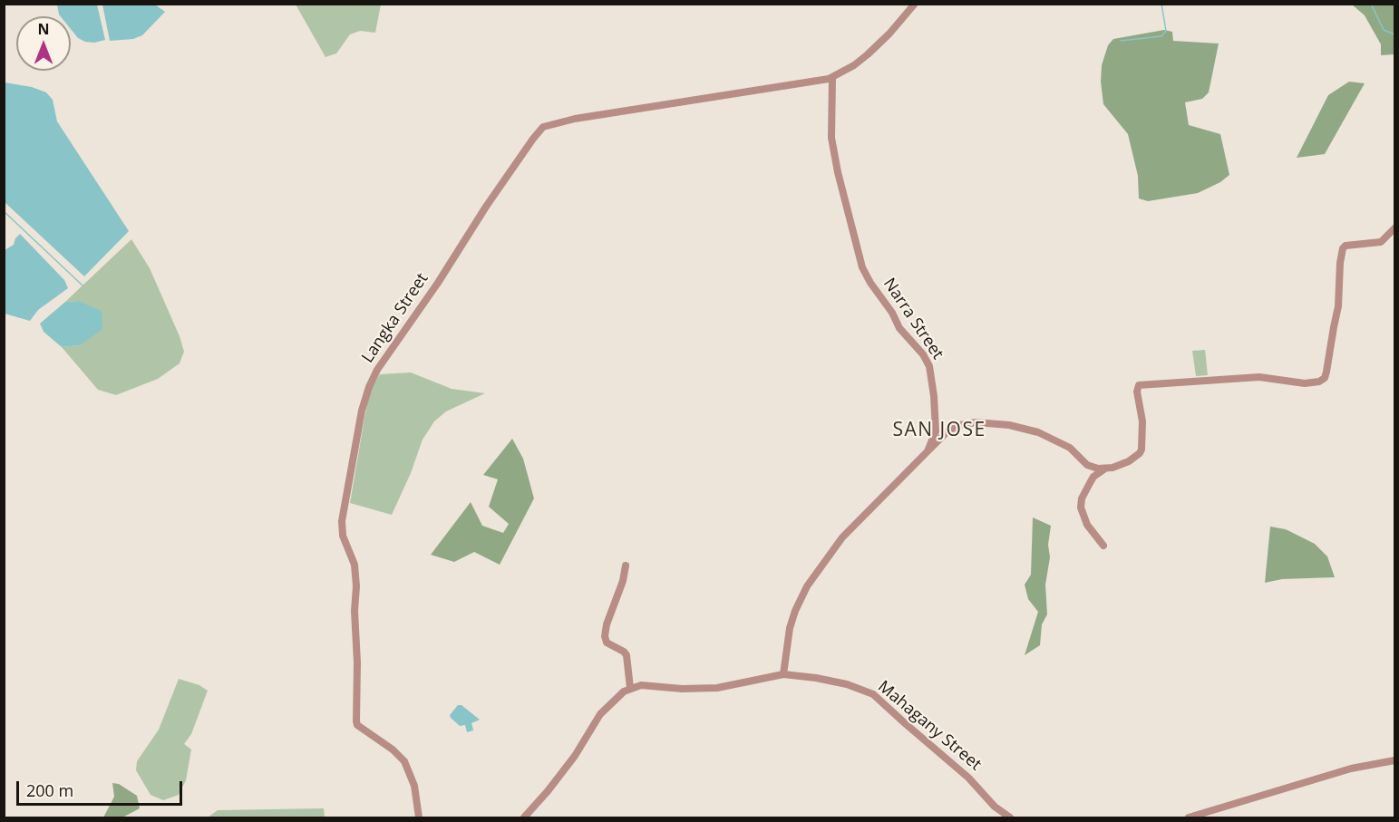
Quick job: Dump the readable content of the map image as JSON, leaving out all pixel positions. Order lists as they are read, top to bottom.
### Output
{
  "streets": {
    "street": ["Langka Street", "Narra Street", "Mahagany Street"]
  },
  "crossings": [
    ["Langka Street", "Narra Street"],
    ["Narra Street", "Mahagany Street"]
  ],
  "districts": ["SAN JOSE"],
  "scale_bar": "200 m",
  "north": "top"
}
